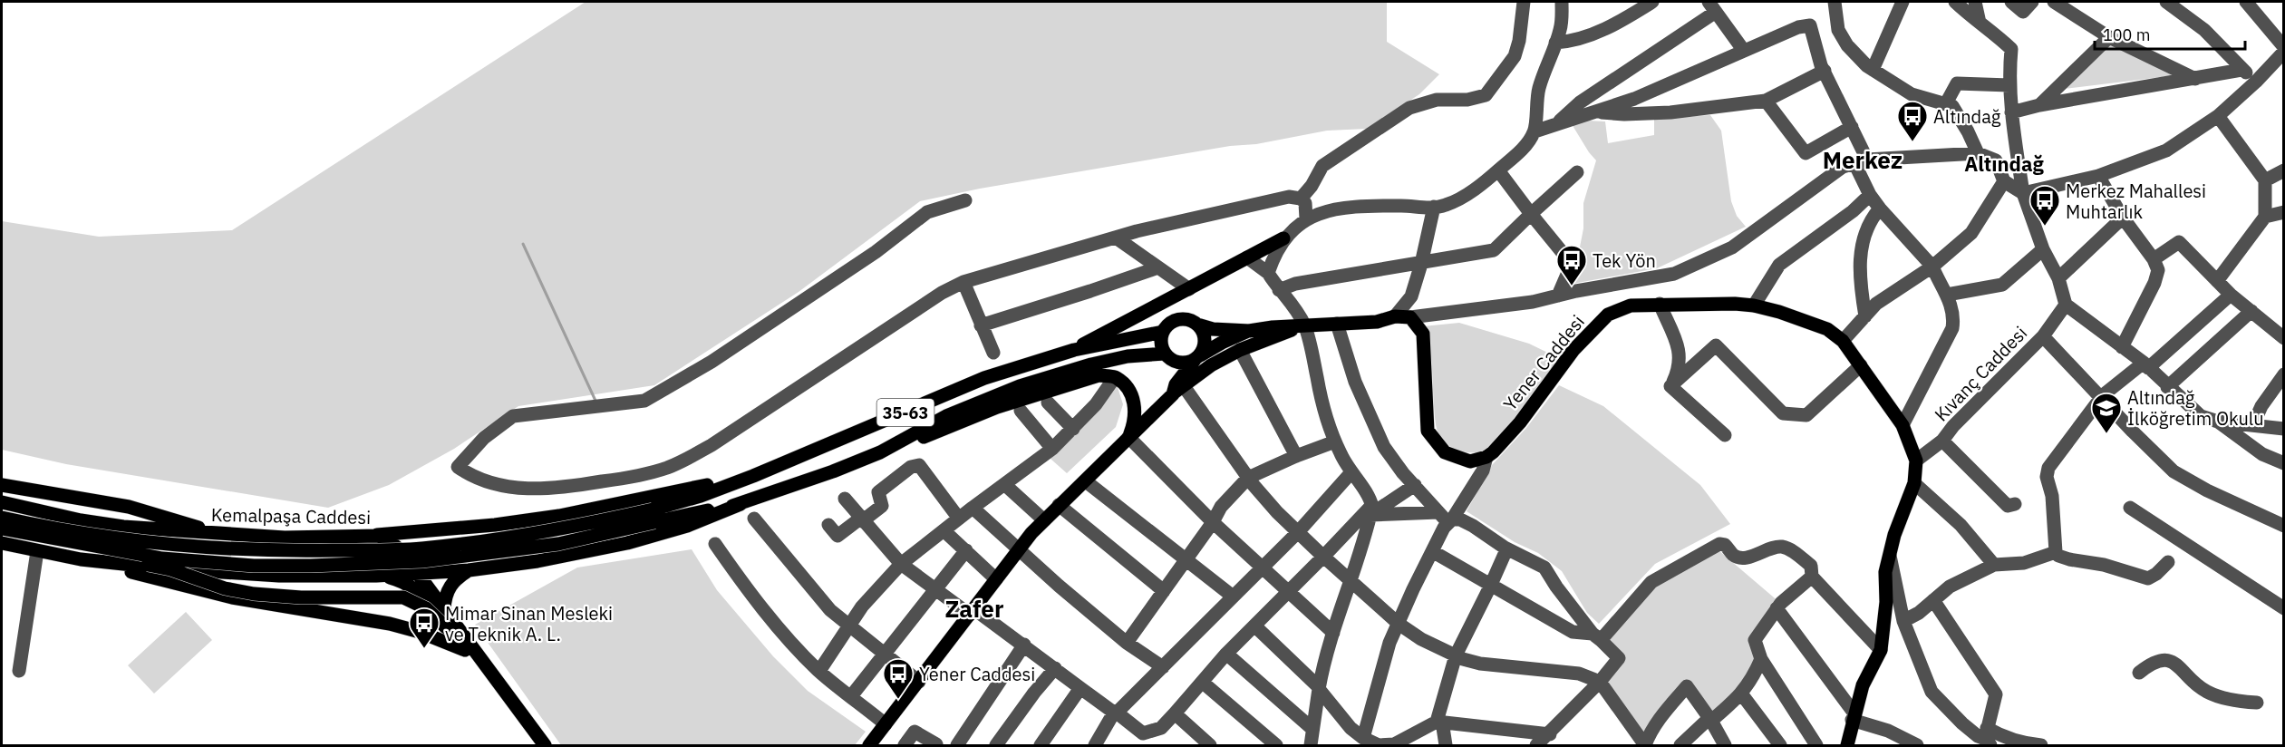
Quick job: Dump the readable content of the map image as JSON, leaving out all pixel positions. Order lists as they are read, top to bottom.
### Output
{
  "streets": {
    "main road": ["Yener Caddesi", "35-63", "Kemalpaşa Caddesi"],
    "street": ["Kıvanç Caddesi"]
  },
  "crossings": [
    ["Yener Caddesi", "Kıvanç Caddesi"]
  ],
  "districts": ["Merkez", "Altındağ", "Zafer"],
  "places": {
    "bus stop": [
      "Altındağ",
      "Merkez Mahallesi Muhtarlık",
      "Tek Yön",
      "Mimar Sinan Mesleki ve Teknik A. L.",
      "Yener Caddesi"
    ],
    "school or university": ["Altındağ İlköğretim Okulu"]
  },
  "scale_bar": "100 m"
}
